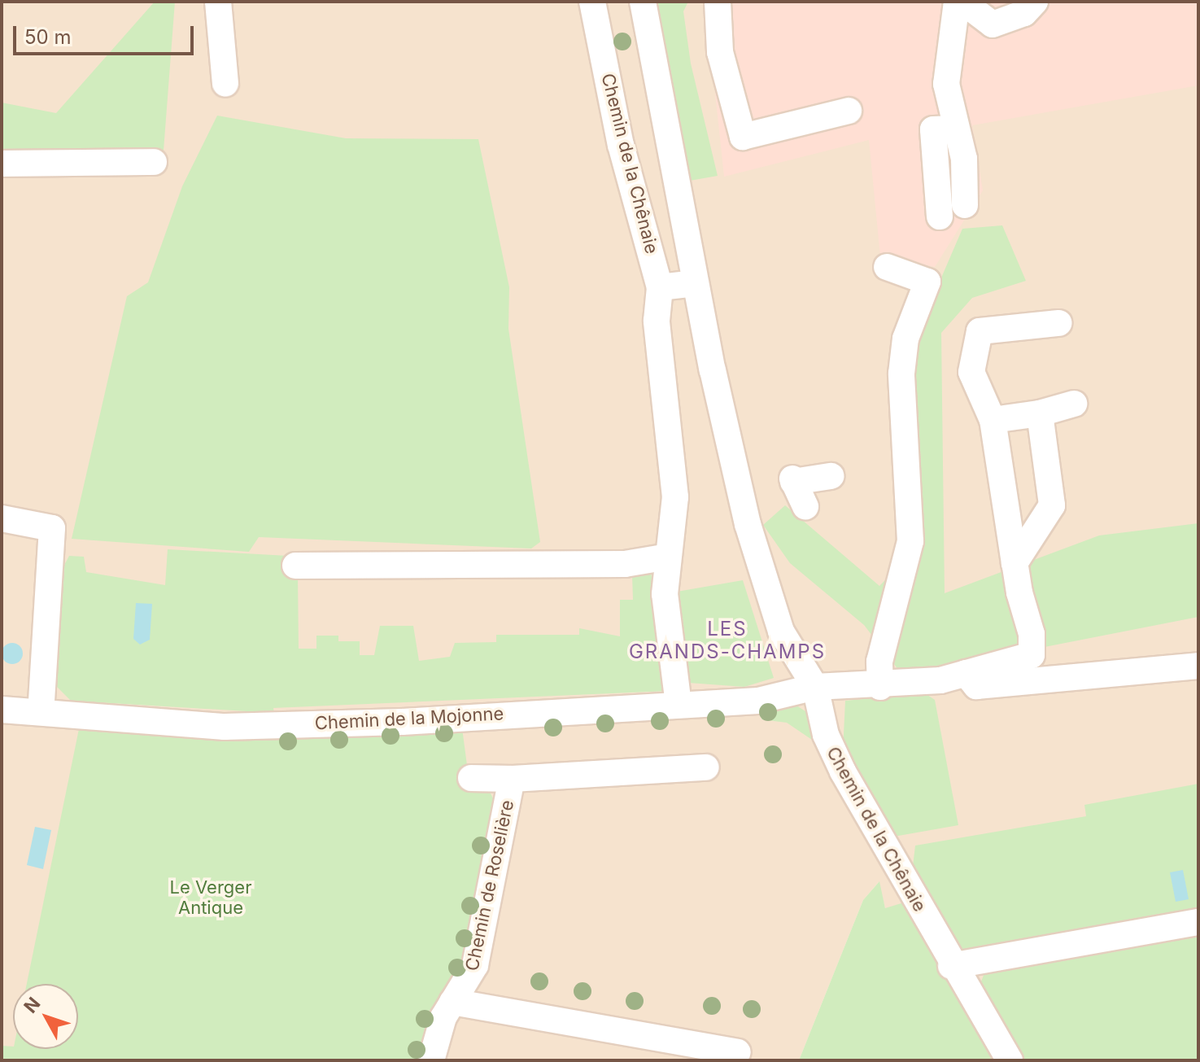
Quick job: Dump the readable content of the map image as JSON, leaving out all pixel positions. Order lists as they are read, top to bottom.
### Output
{
  "streets": {
    "street": ["Chemin de la Chênaie", "Chemin de la Mojonne", "Chemin de Roselière"]
  },
  "crossings": [
    ["Chemin de la Chênaie", "Chemin de la Mojonne"]
  ],
  "districts": ["LES GRANDS-CHAMPS"],
  "parks": ["Le Verger Antique"],
  "scale_bar": "50 m",
  "north": "top left"
}
